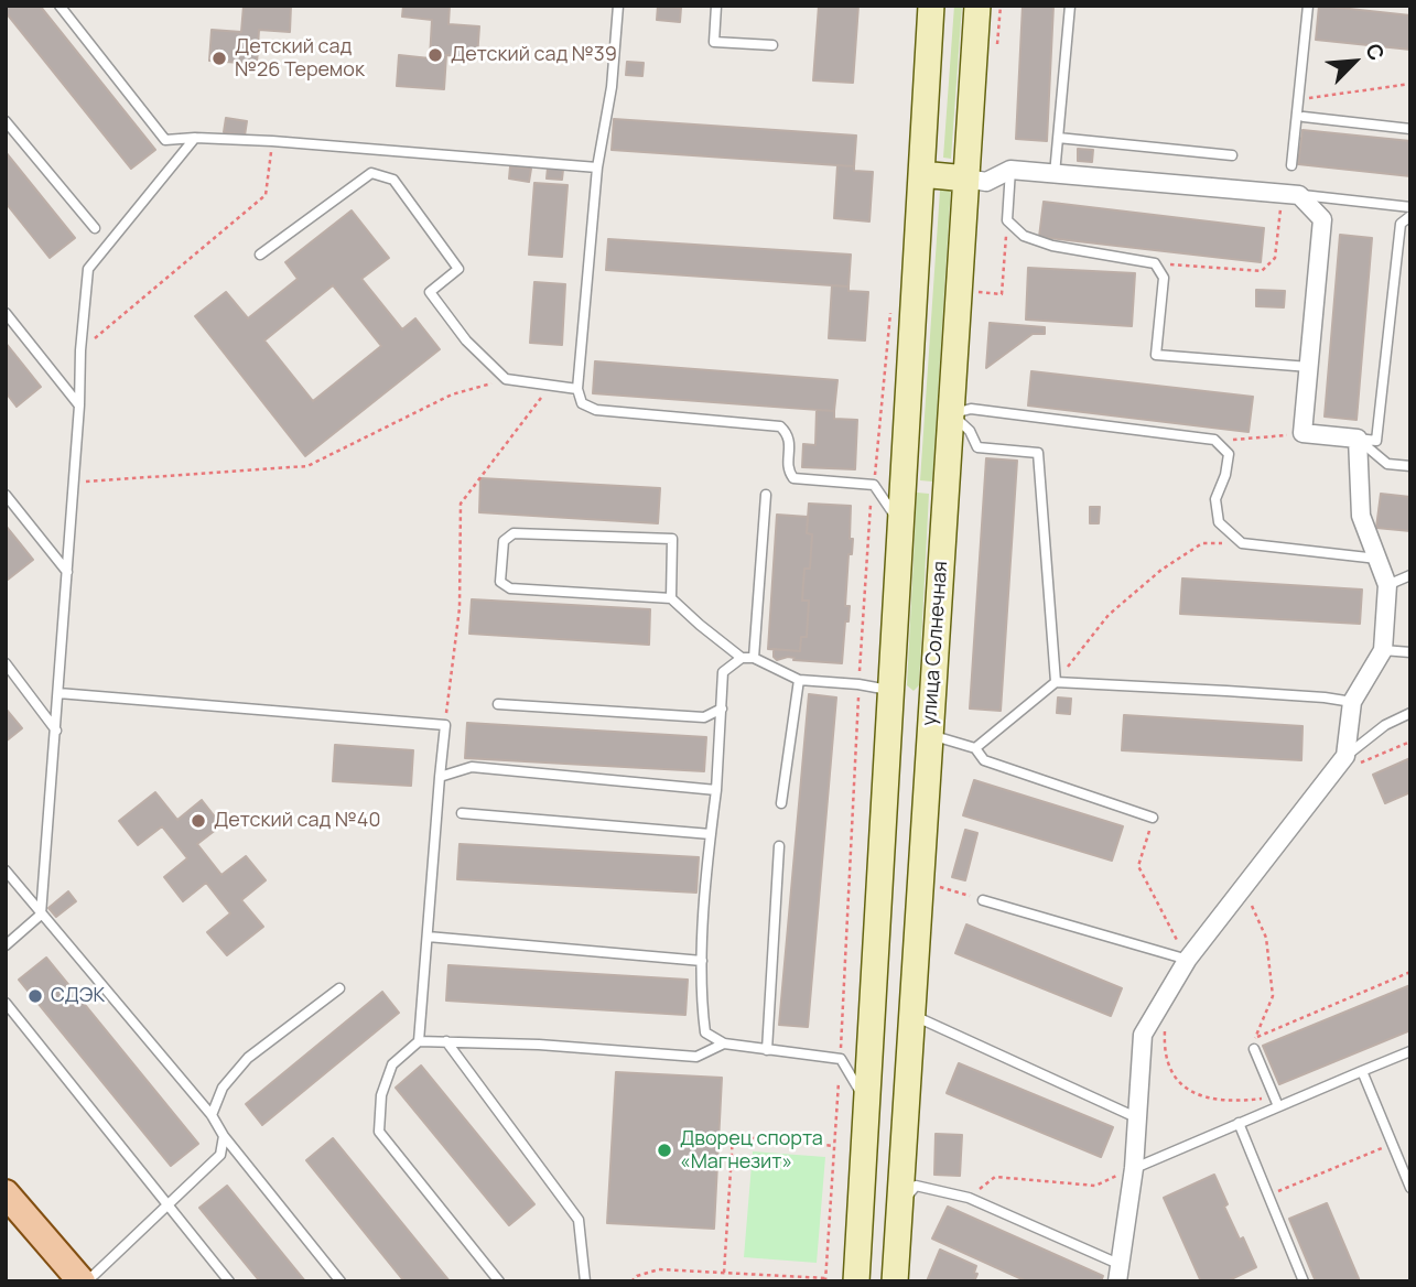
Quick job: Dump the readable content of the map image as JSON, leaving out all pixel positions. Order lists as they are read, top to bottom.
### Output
{
  "streets": {
    "main road": ["улица Солнечная"]
  },
  "places": [
    "Детский сад №39",
    "Детский сад №26 Теремок",
    "Детский сад №40",
    "СДЭК",
    "Дворец спорта «Магнезит»"
  ],
  "north": "top right"
}
